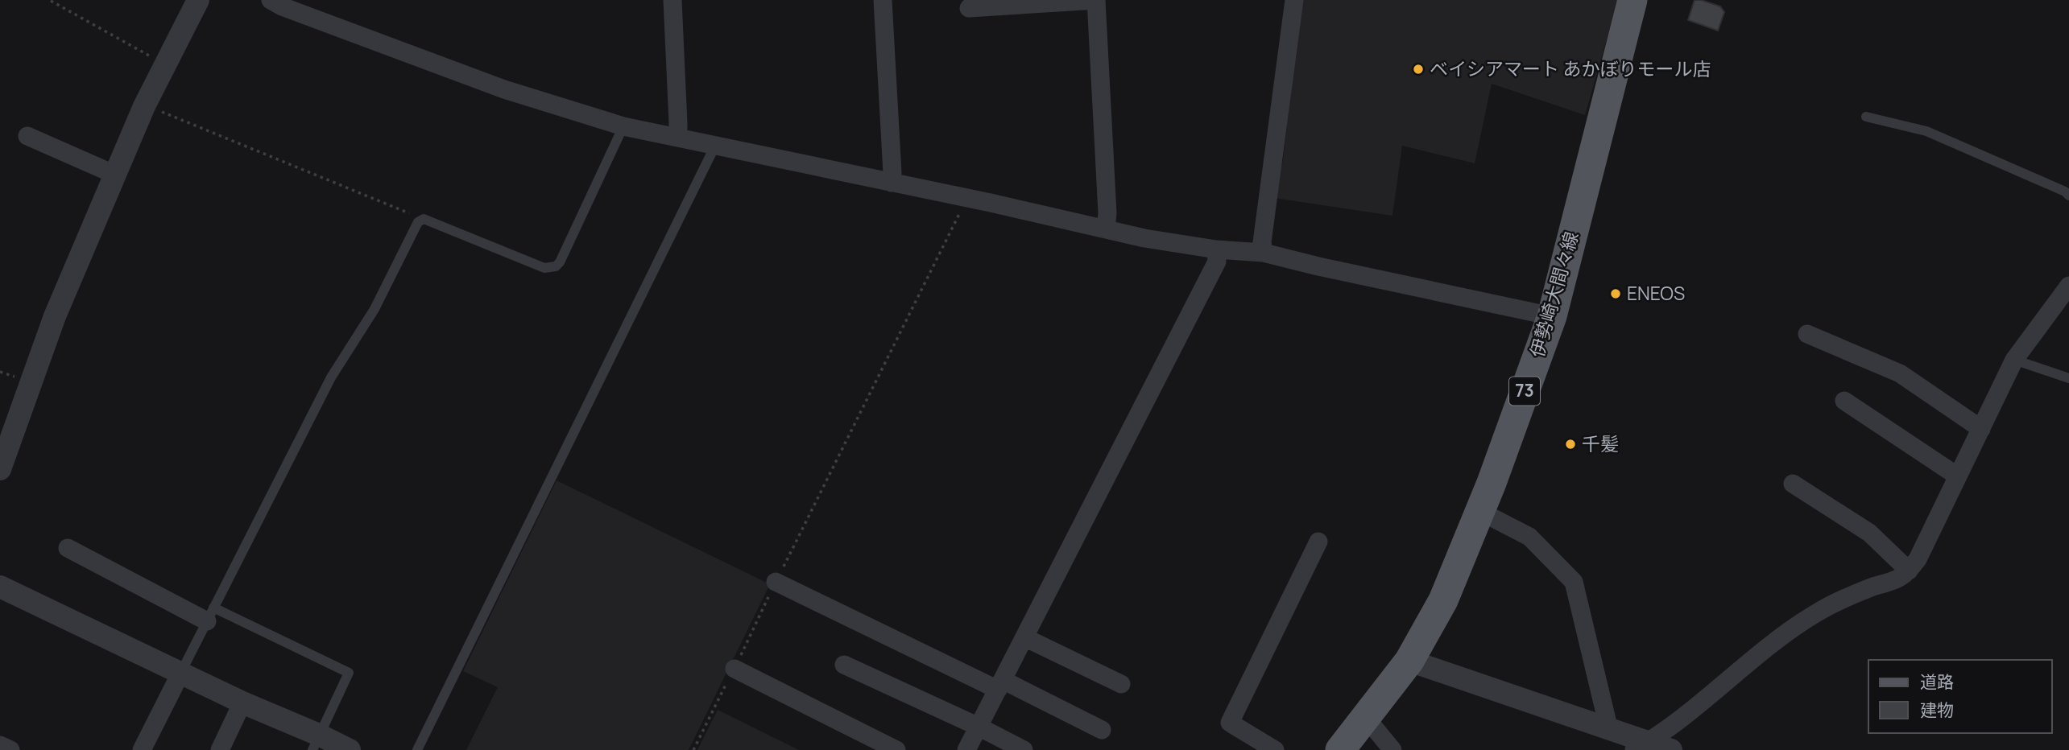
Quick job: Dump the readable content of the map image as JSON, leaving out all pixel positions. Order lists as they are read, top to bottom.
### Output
{
  "streets": {
    "main road": ["伊勢崎大間々線", "73"]
  },
  "places": ["ベイシアマート あかぼりモール店", "ENEOS", "千髪"],
  "legend": ["道路", "建物"]
}
